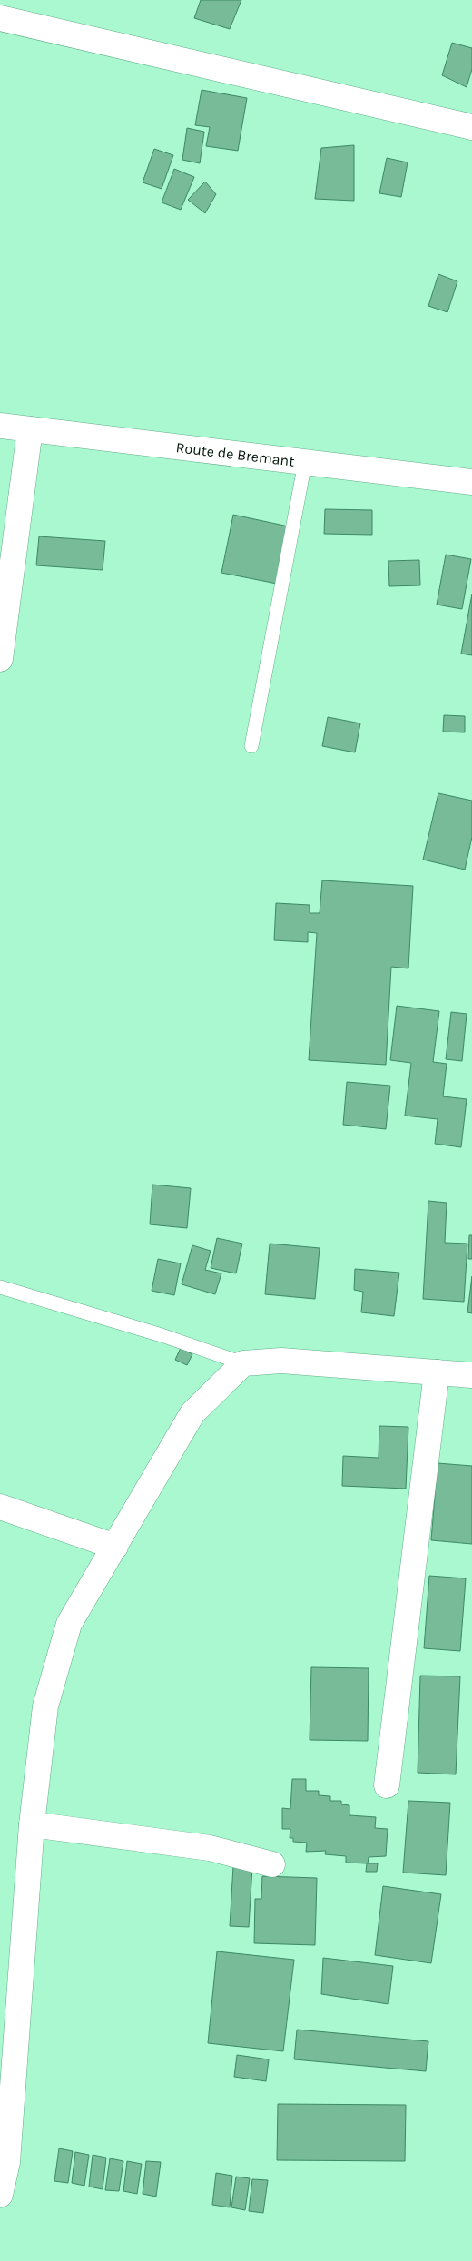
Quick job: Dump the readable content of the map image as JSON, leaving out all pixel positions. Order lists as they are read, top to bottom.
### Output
{
  "streets": {
    "street": ["Route de Bremant"]
  }
}
